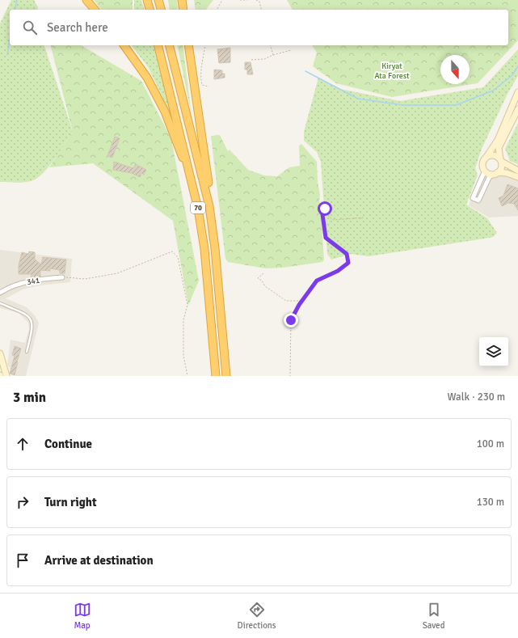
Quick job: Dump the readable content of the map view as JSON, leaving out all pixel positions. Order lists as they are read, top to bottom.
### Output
{
  "streets": {
    "highway": ["70"],
    "street": ["341"]
  },
  "parks": ["Kiryat Ata Forest"],
  "north": "bottom",
  "page": {
    "search": "Search here",
    "heading": ["3 min", "Walk · 230 m"],
    "list": [
      ["Continue", "100 m"],
      ["Turn right", "130 m"],
      "Arrive at destination"
    ],
    "nav": ["Map", "Directions", "Saved"]
  }
}
